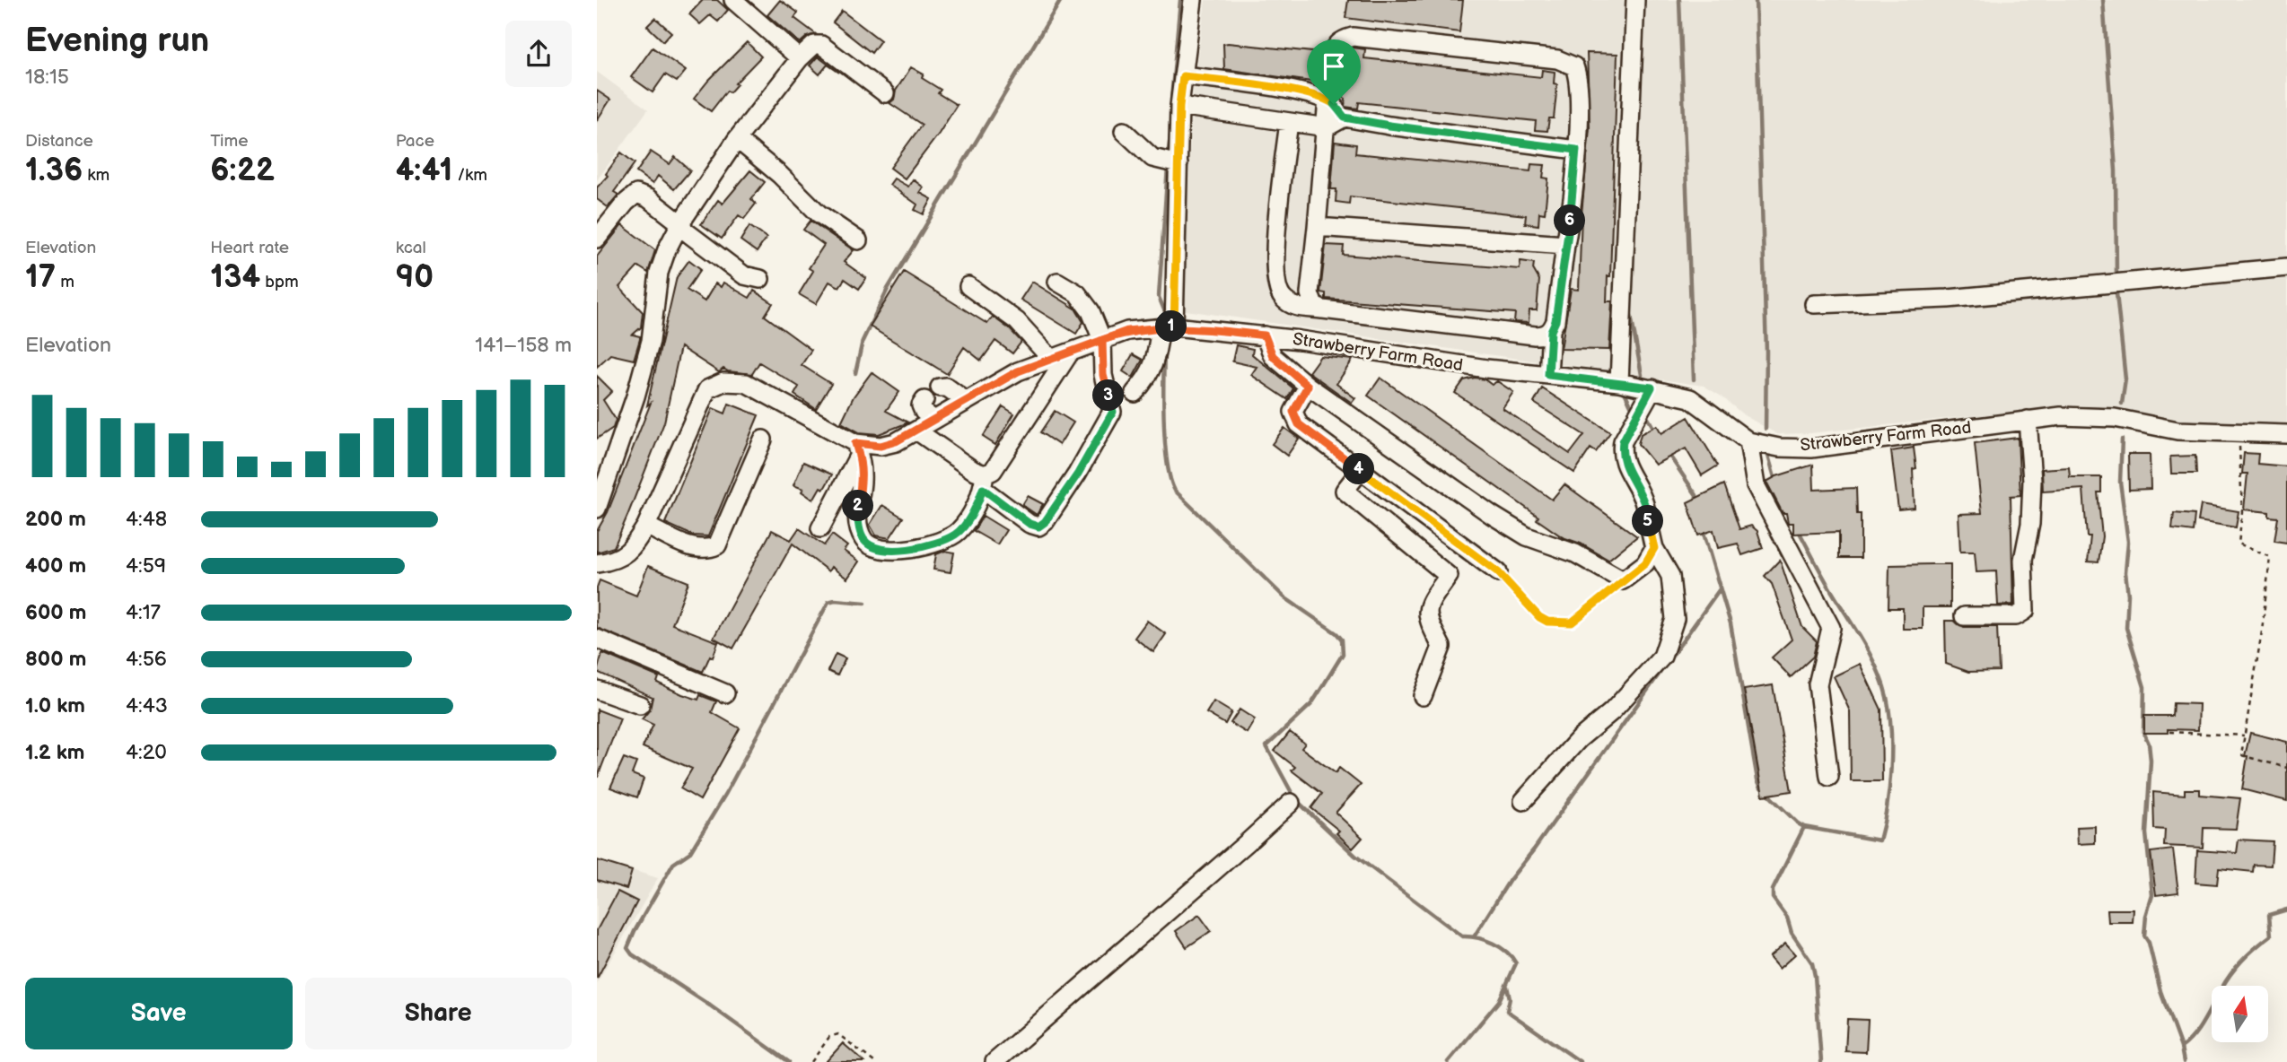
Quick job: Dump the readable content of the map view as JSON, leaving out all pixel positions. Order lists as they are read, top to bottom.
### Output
{
  "streets": {
    "street": ["Strawberry Farm Road"]
  },
  "north": "top",
  "page": {
    "heading": ["Evening run", "18:15"],
    "stats": [
      ["Distance", "1.36 km"],
      ["Time", "6:22"],
      ["Pace", "4:41 /km"],
      ["Elevation", "17 m"],
      ["Heart rate", "134 bpm"],
      ["kcal", "90"]
    ],
    "pins": [
      "6",
      "1",
      "3",
      "4",
      "2",
      "5"
    ],
    "chart": ["Elevation", "141–158 m"],
    "list": [
      {
        "name": "200 m",
        "note": "4:48"
      },
      {
        "name": "400 m",
        "note": "4:59"
      },
      {
        "name": "600 m",
        "note": "4:17"
      },
      {
        "name": "800 m",
        "note": "4:56"
      },
      {
        "name": "1.0 km",
        "note": "4:43"
      },
      {
        "name": "1.2 km",
        "note": "4:20"
      }
    ],
    "buttons": ["Save", "Share"]
  }
}
